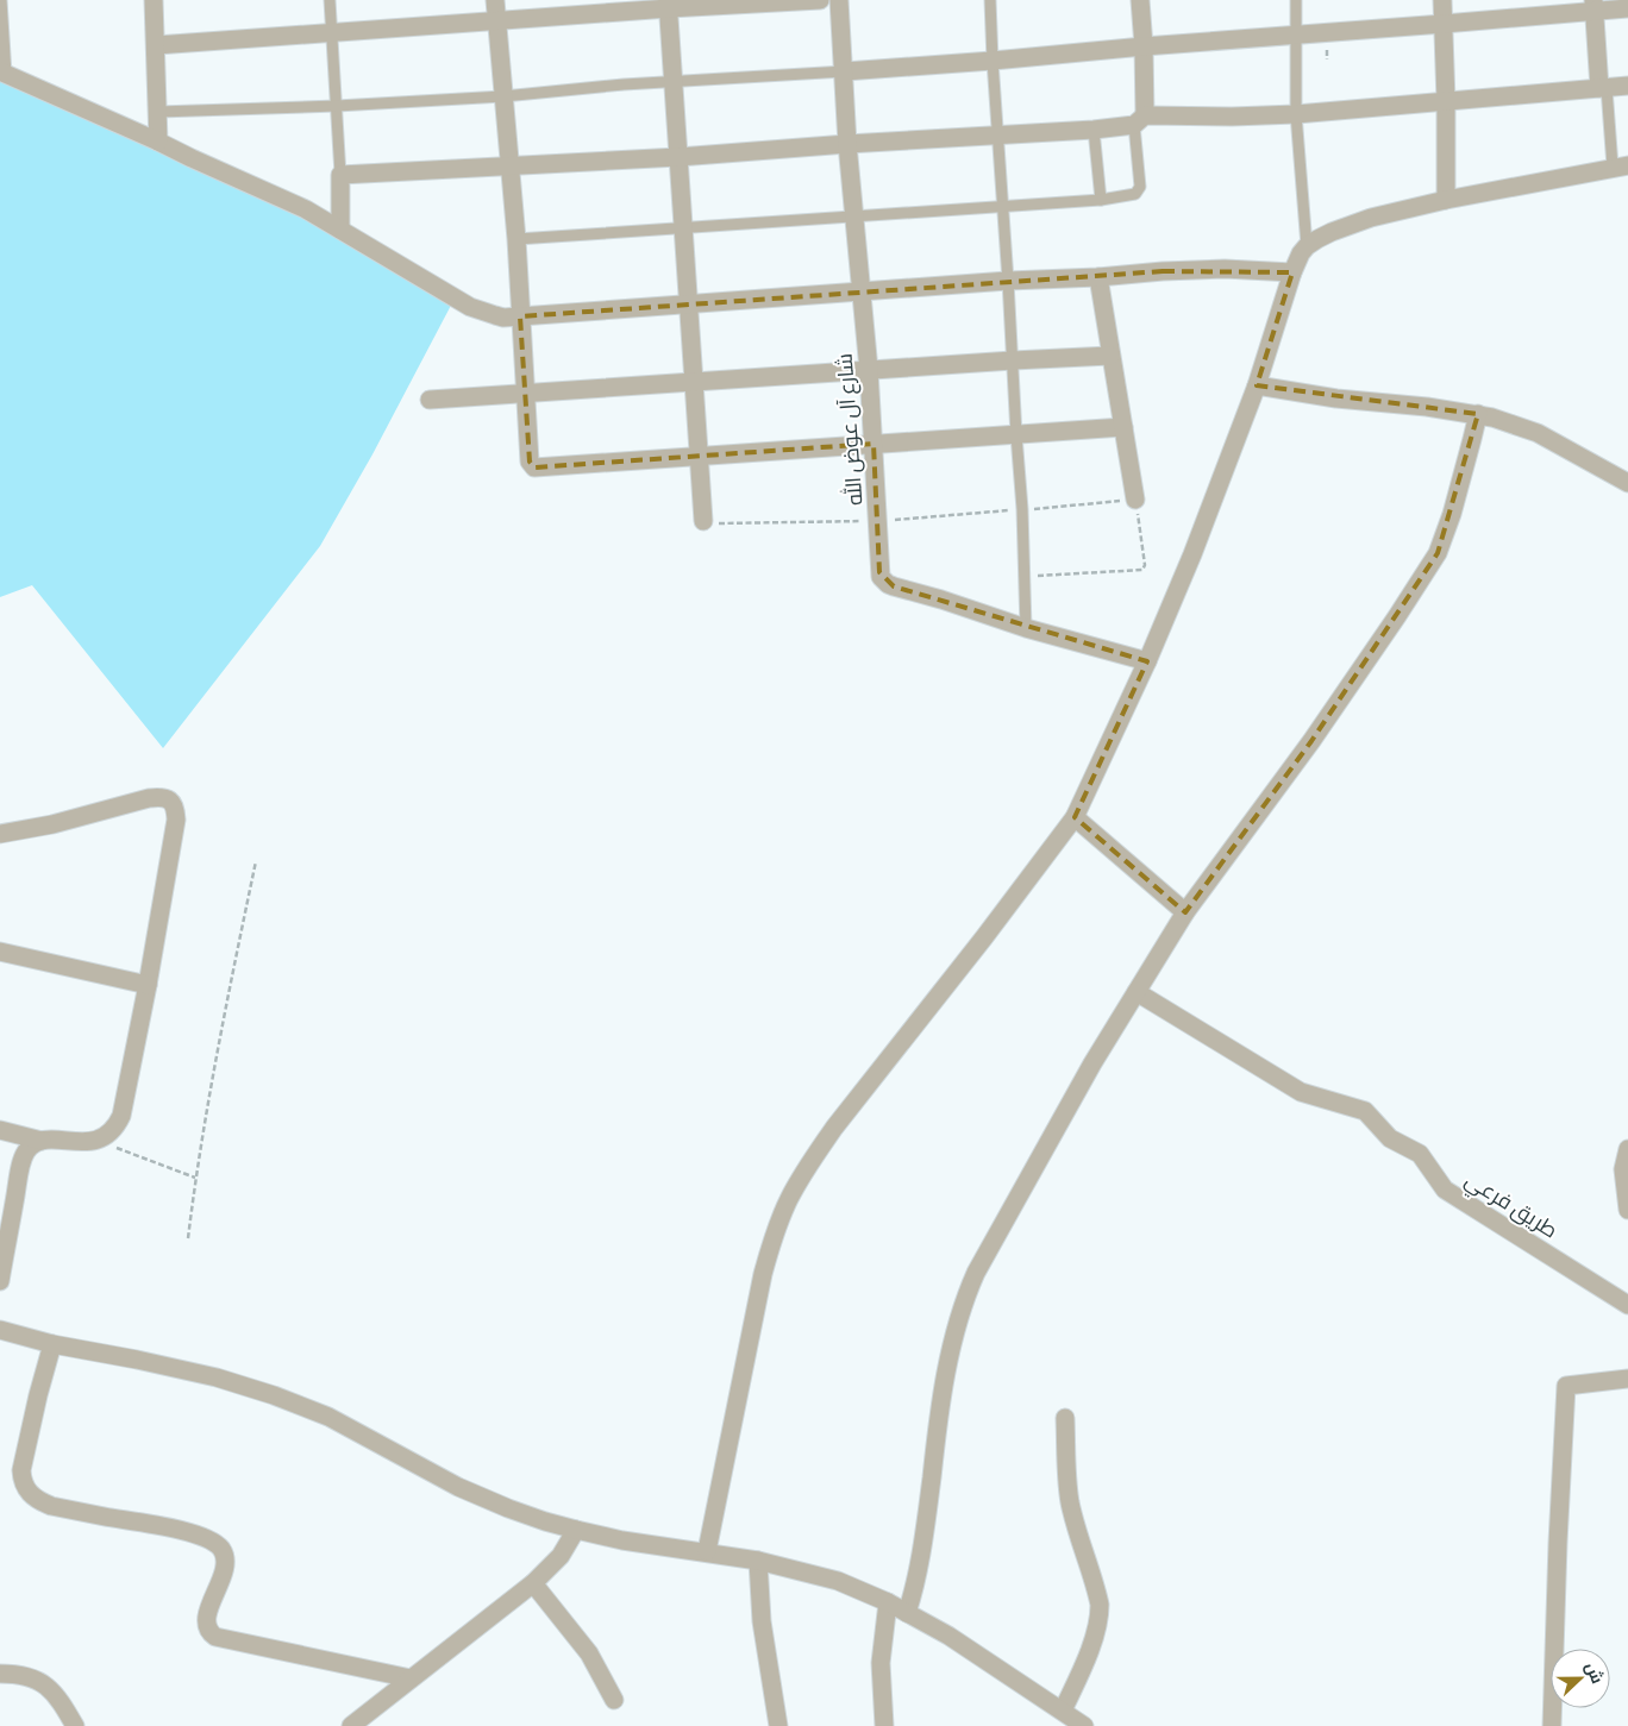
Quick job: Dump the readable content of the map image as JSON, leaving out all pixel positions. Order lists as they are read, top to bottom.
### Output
{
  "streets": {
    "street": ["شارع آل عوض الله", "طريق فرعي"]
  },
  "north": "right"
}
